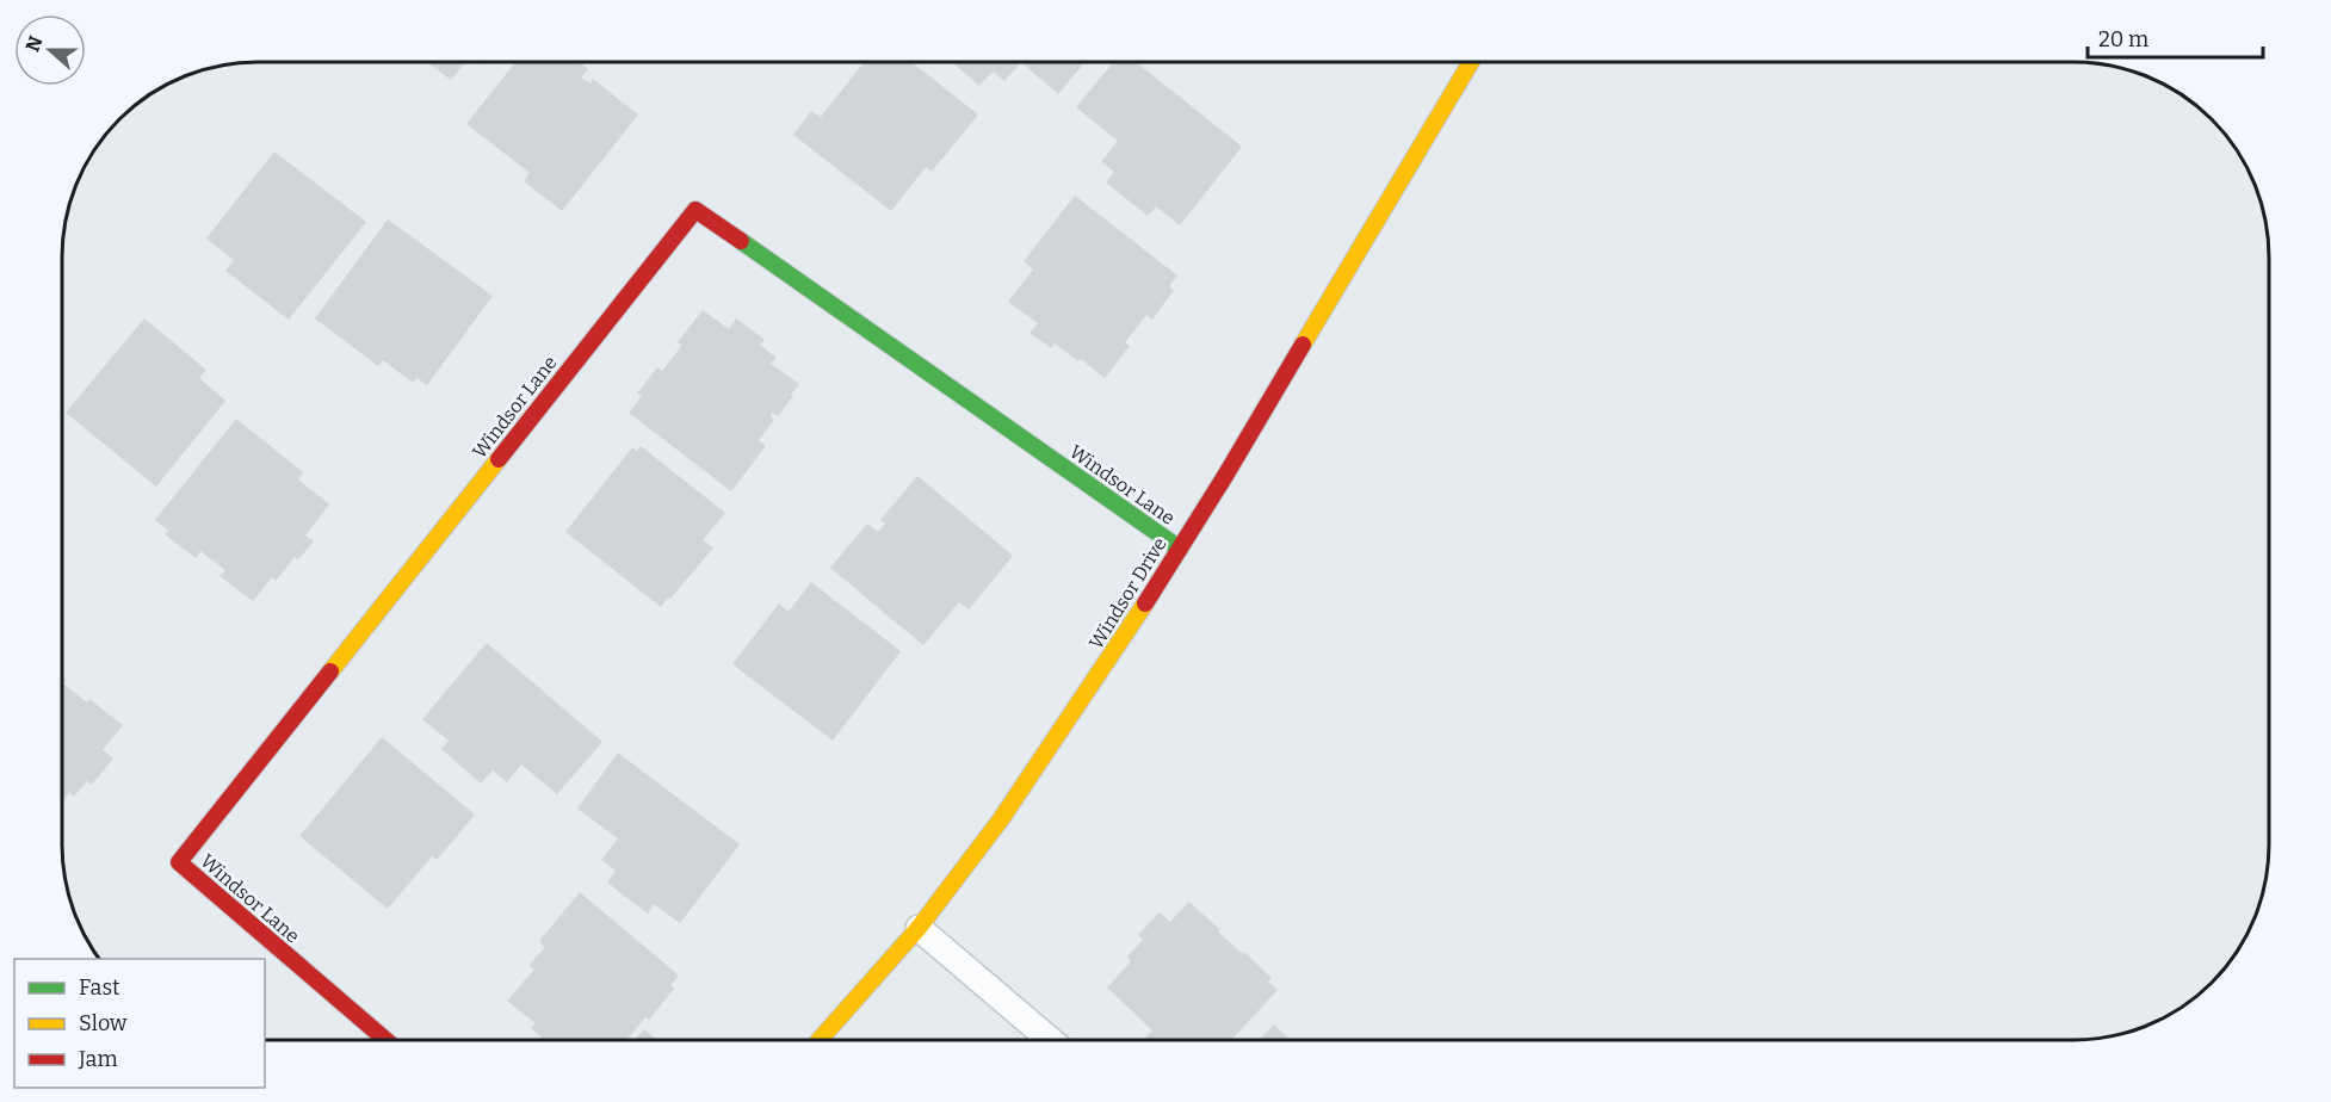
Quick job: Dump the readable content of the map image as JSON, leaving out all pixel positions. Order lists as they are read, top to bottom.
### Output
{
  "streets": {
    "street": ["Windsor Lane", "Windsor Drive"]
  },
  "crossings": [
    ["Windsor Lane", "Windsor Drive"]
  ],
  "legend": ["Fast", "Slow", "Jam"],
  "scale_bar": "20 m",
  "north": "left"
}
